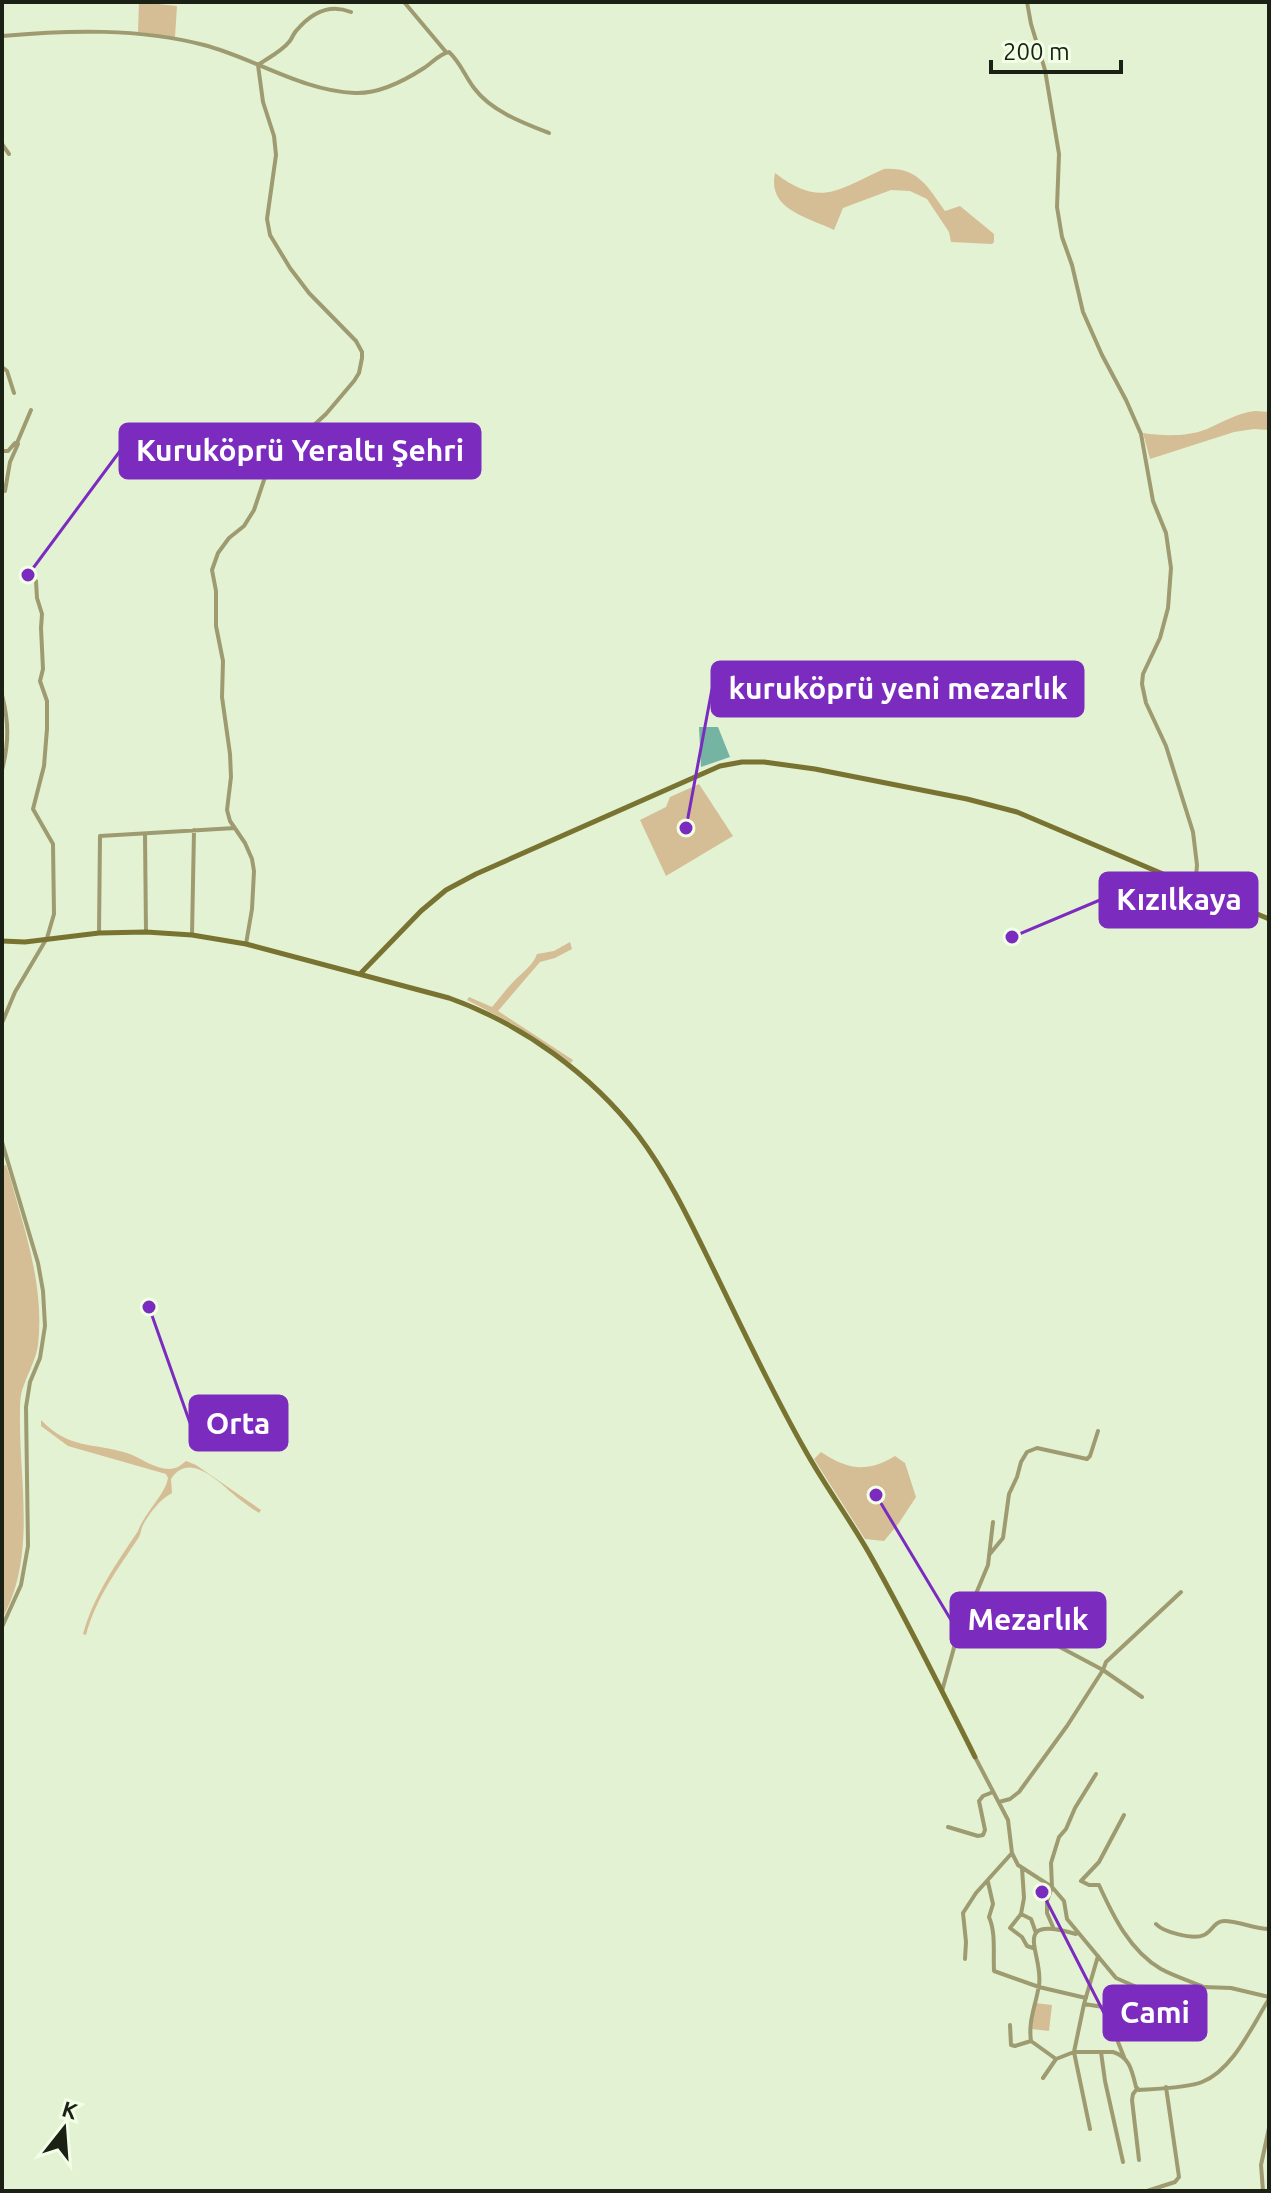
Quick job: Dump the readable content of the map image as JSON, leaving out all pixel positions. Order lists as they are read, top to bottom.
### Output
{
  "places": [
    "Kuruköprü Yeraltı Şehri",
    "kuruköprü yeni mezarlık",
    "Kızılkaya",
    "Orta",
    "Mezarlık",
    "Cami"
  ],
  "scale_bar": "200 m",
  "north": "top"
}
